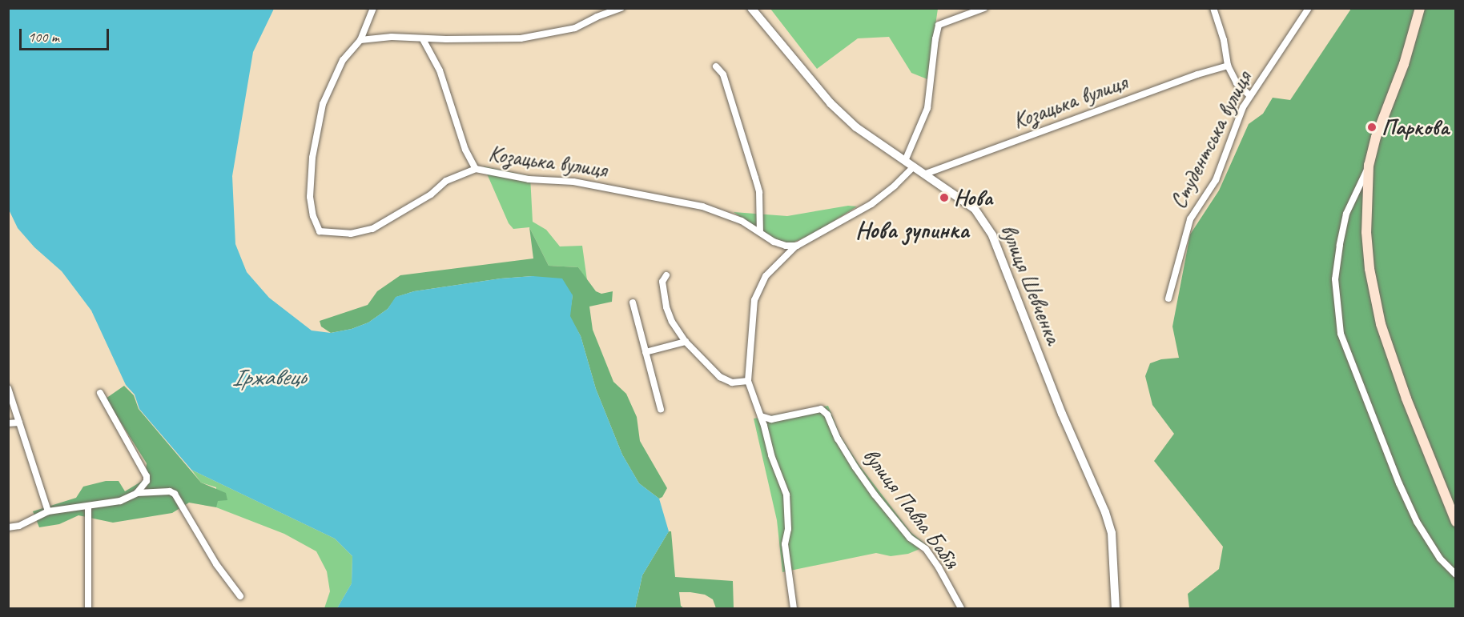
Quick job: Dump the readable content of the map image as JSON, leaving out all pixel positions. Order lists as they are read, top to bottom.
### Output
{
  "streets": {
    "street": [
      "Козацька вулиця",
      "Студентська вулиця",
      "вулиця Шевченка",
      "вулиця Павла Бабія"
    ]
  },
  "crossings": [
    ["Козацька вулиця", "вулиця Шевченка"]
  ],
  "districts": ["Нова зупинка"],
  "water": ["Іржавець"],
  "places": ["Паркова", "Нова"],
  "scale_bar": "100 m"
}
